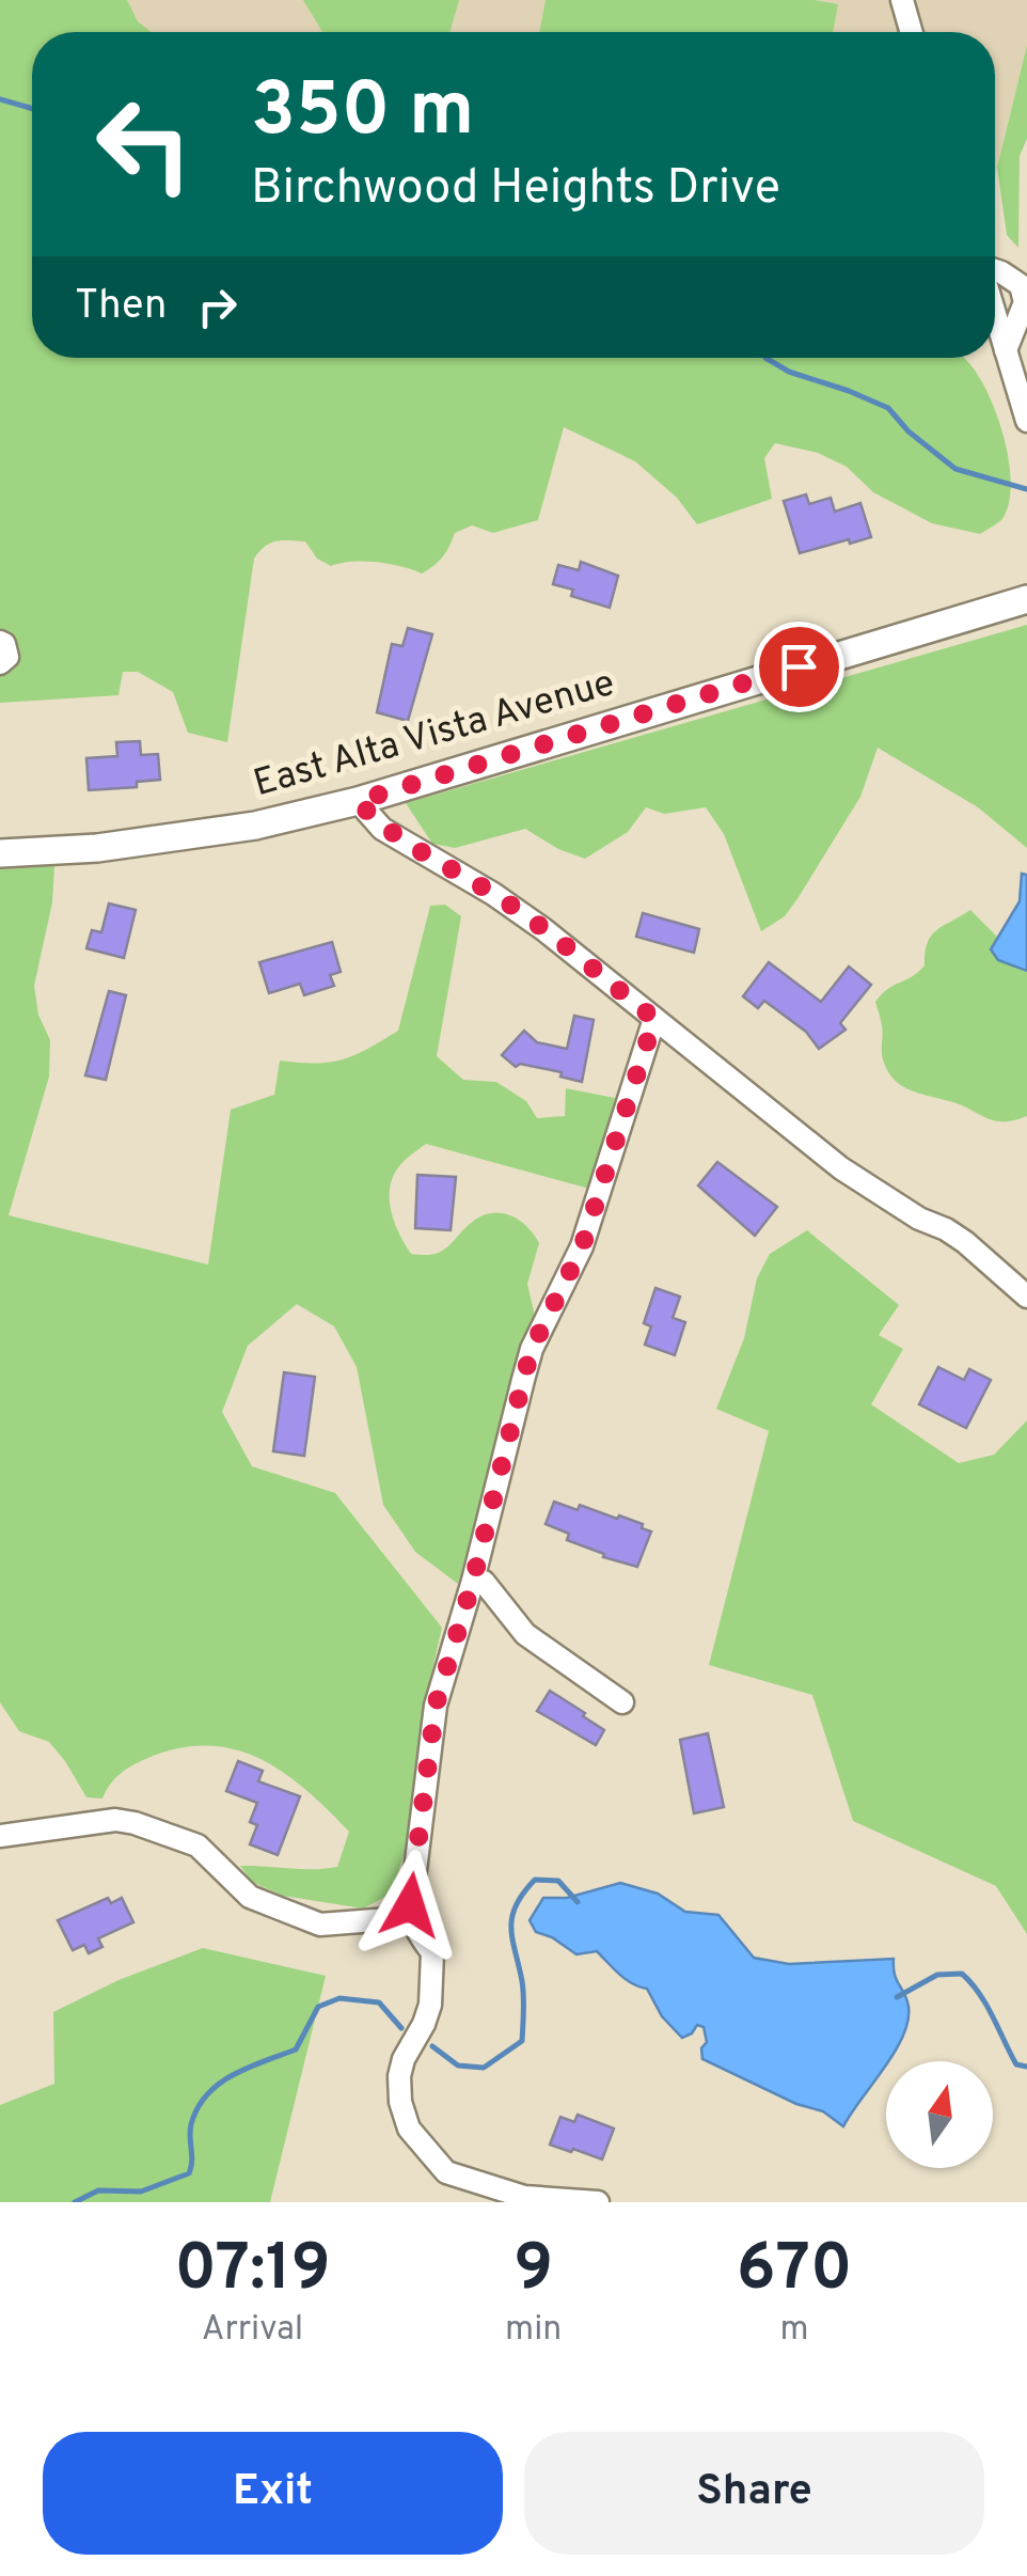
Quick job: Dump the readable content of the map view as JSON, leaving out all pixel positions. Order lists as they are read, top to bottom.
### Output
{
  "streets": {
    "main road": ["East Alta Vista Avenue"]
  },
  "north": "top",
  "page": {
    "turn": ["350 m", "Birchwood Heights Drive"],
    "then": "Then",
    "eta": [
      "07:19",
      "Arrival",
      "9",
      "min",
      "670",
      "m"
    ],
    "buttons": ["Exit", "Share"]
  }
}
